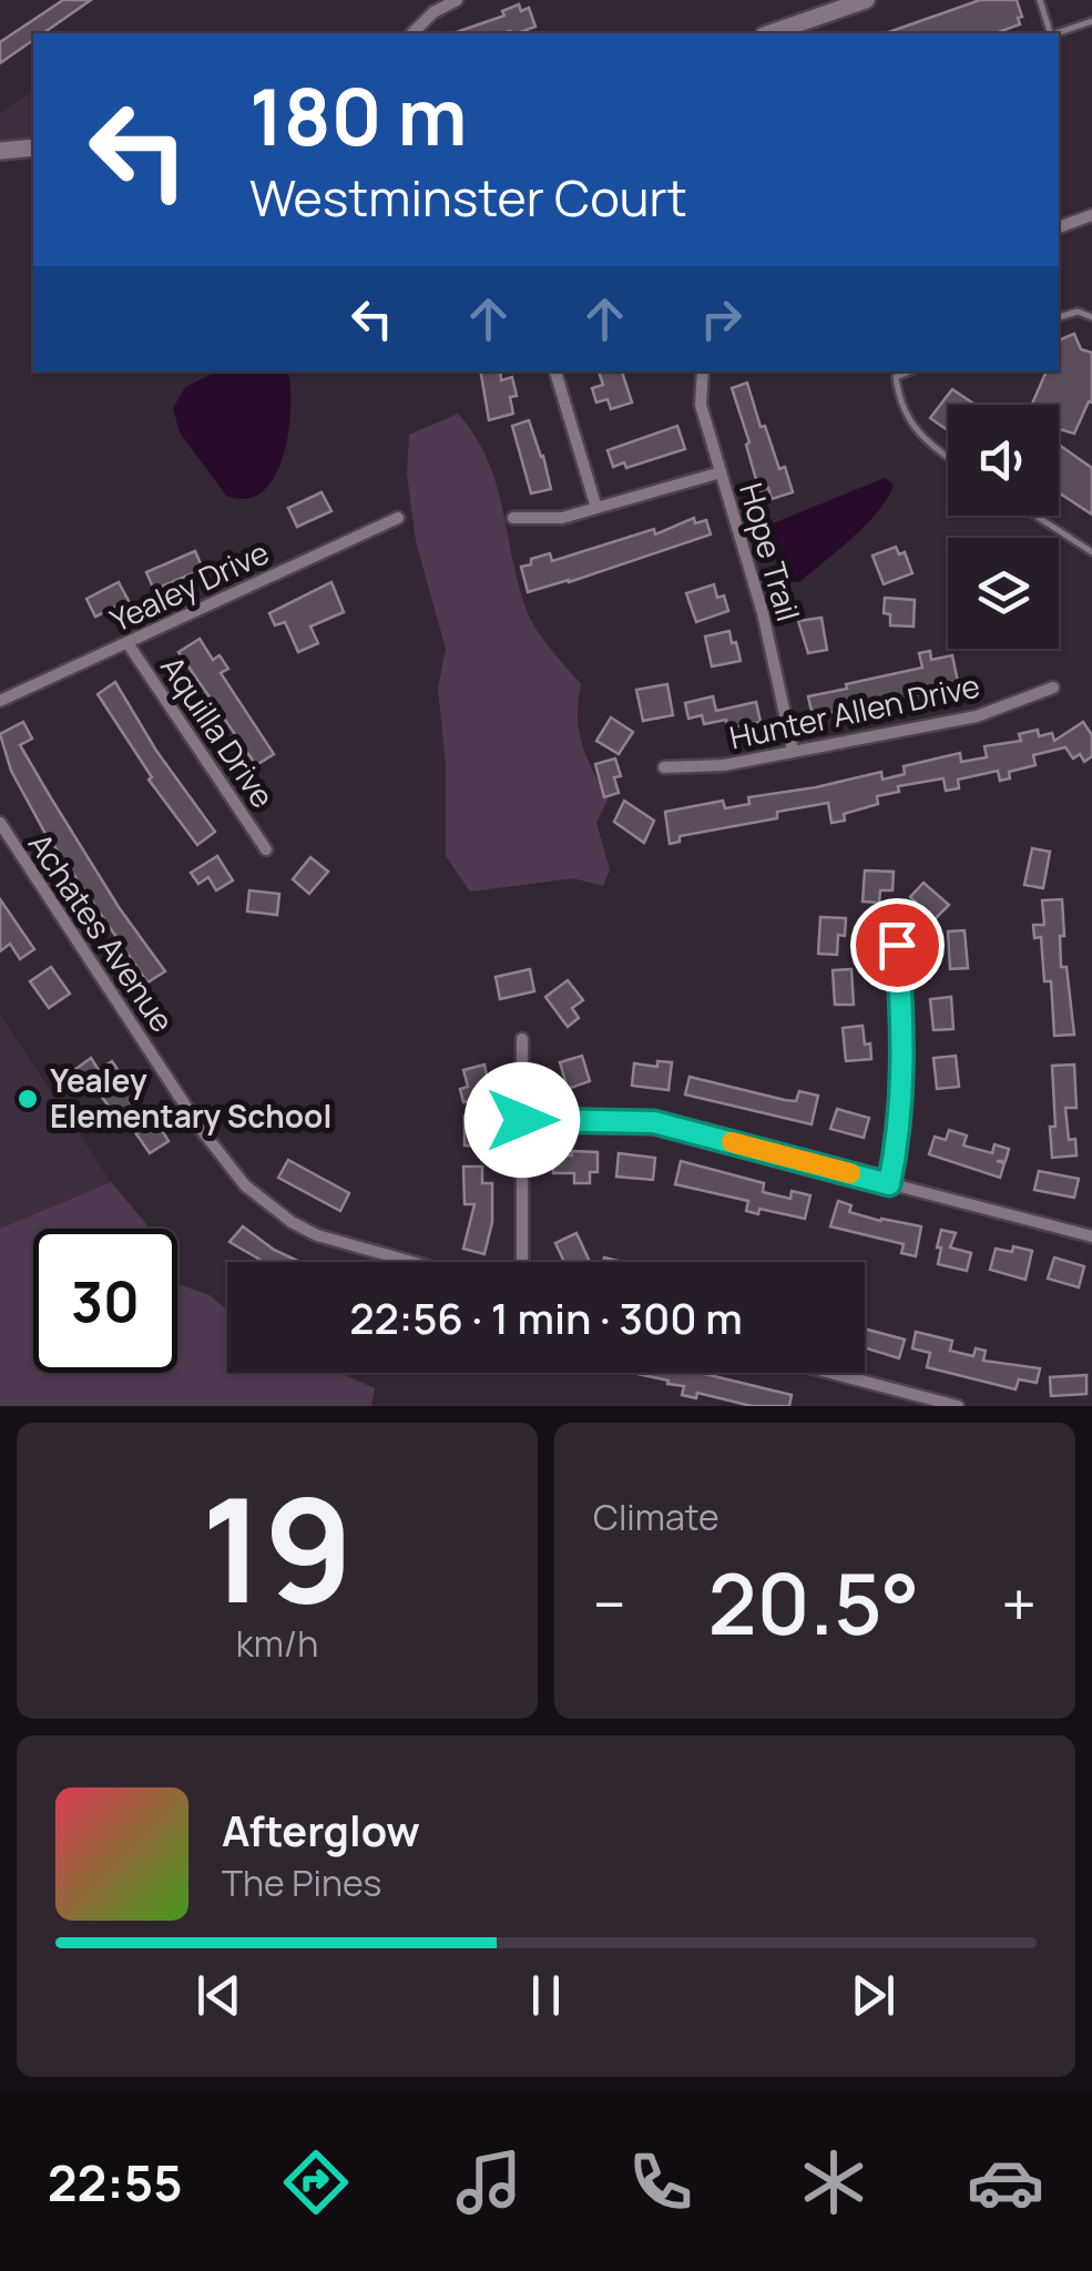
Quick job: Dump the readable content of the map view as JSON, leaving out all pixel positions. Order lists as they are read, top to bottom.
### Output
{
  "streets": {
    "street": [
      "Hope Trail",
      "Yealey Drive",
      "Hunter Allen Drive",
      "Aquilla Drive",
      "Achates Avenue"
    ]
  },
  "crossings": [
    ["Hope Trail", "Hunter Allen Drive"],
    ["Yealey Drive", "Aquilla Drive"]
  ],
  "places": ["Yealey Elementary School"],
  "page": {
    "turn": ["180 m", "Westminster Court"],
    "limit": "30",
    "trip": "22:56 · 1 min · 300 m",
    "tile": [
      ["19", "km/h"],
      "Climate"
    ],
    "heat": ["−", "20.5°", "+"],
    "song": ["Afterglow", "The Pines"],
    "tabs": "22:55"
  }
}
